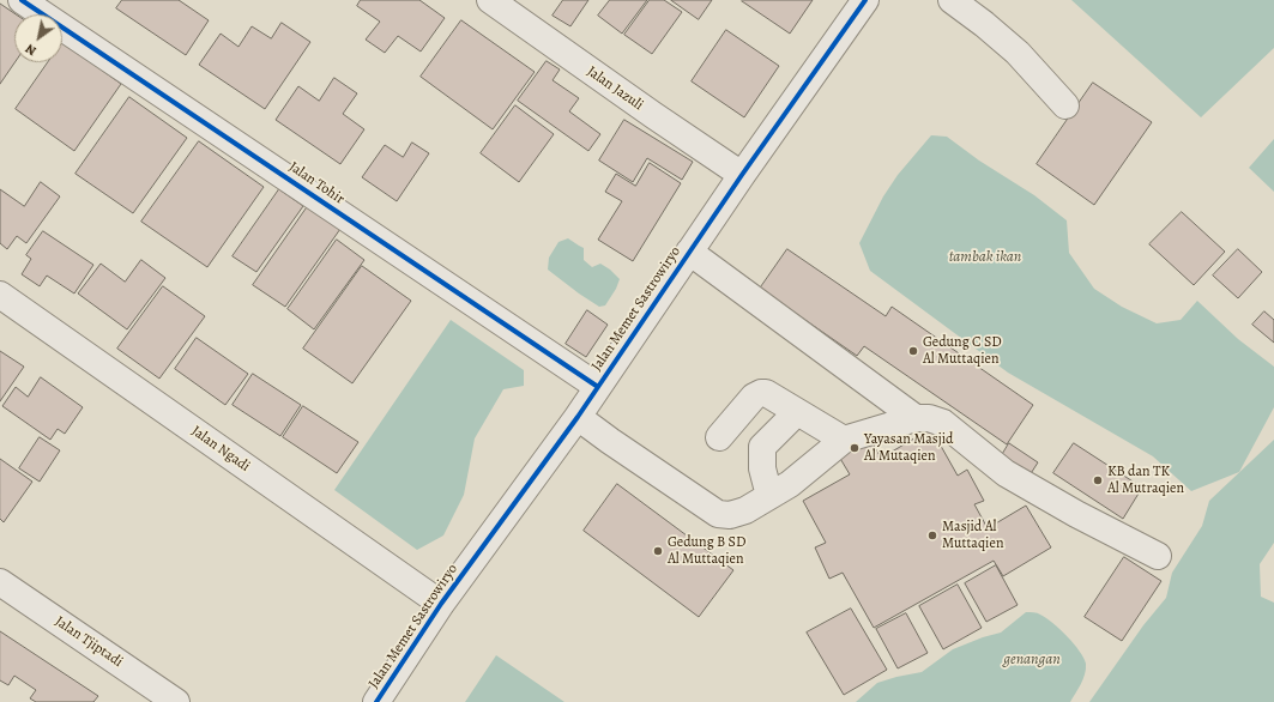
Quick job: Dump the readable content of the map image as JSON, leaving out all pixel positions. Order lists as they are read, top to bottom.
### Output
{
  "streets": {
    "street": [
      "Jalan Jazuli",
      "Jalan Tohir",
      "Jalan Memet Sastrowiryo",
      "Jalan Ngadi",
      "Jalan Tjiptadi"
    ]
  },
  "crossings": [
    ["Jalan Jazuli", "Jalan Memet Sastrowiryo"],
    ["Jalan Tohir", "Jalan Memet Sastrowiryo"],
    ["Jalan Memet Sastrowiryo", "Jalan Ngadi"]
  ],
  "water": ["tambak ikan", "genangan"],
  "places": [
    "Gedung C SD Al Muttaqien",
    "Yayasan Masjid Al Mutaqien",
    "KB dan TK Al Mutraqien",
    "Masjid Al Muttaqien",
    "Gedung B SD Al Muttaqien"
  ],
  "north": "bottom left"
}
